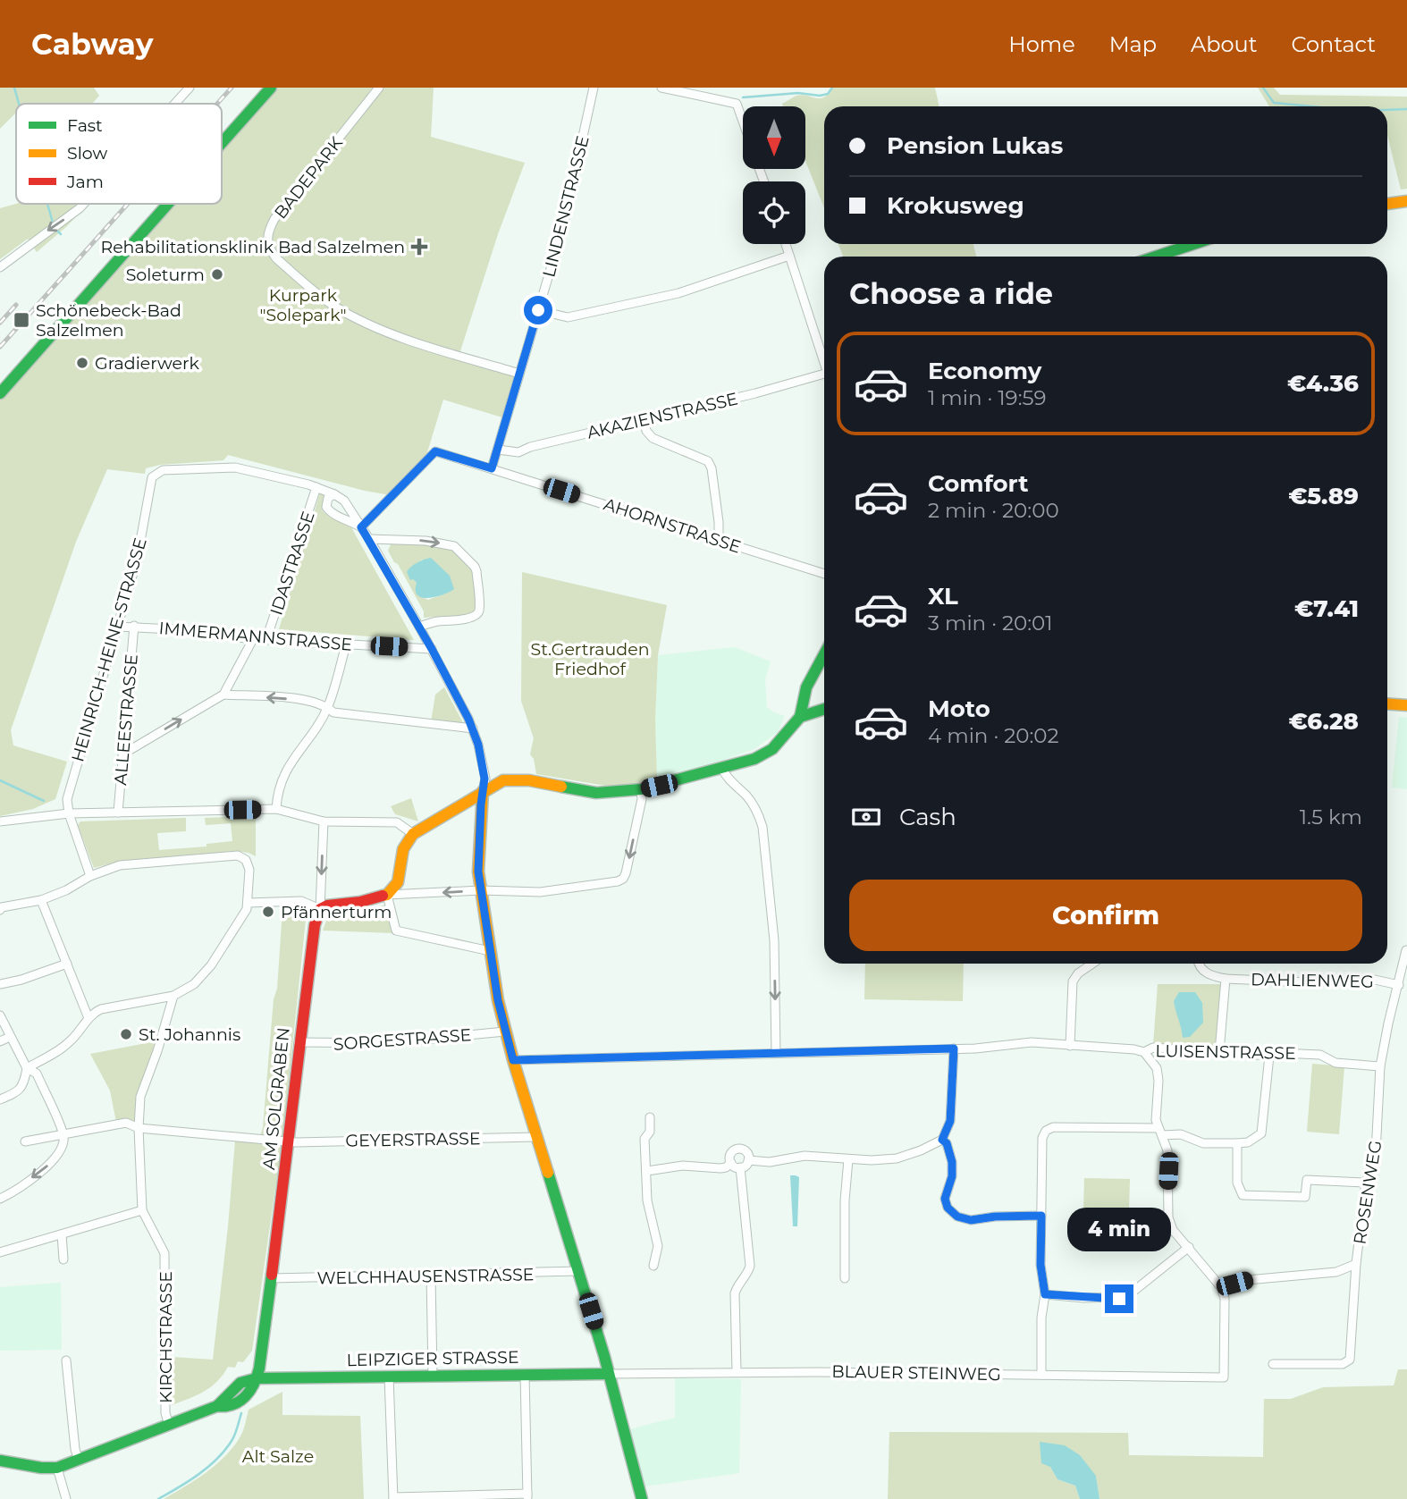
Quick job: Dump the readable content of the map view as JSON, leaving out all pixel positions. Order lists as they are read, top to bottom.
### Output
{
  "streets": {
    "street": [
      "BADEPARK",
      "LINDENSTRASSE",
      "AKAZIENSTRASSE",
      "AHORNSTRASSE",
      "IDASTRASSE",
      "IMMERMANNSTRASSE",
      "HEINRICH-HEINE-STRASSE",
      "ALLEESTRASSE",
      "DAHLIENWEG",
      "SORGESTRASSE",
      "LUISENSTRASSE",
      "AM SOLGRABEN",
      "GEYERSTRASSE",
      "ROSENWEG",
      "WELCHHAUSENSTRASSE",
      "KIRCHSTRASSE",
      "LEIPZIGER STRASSE",
      "BLAUER STEINWEG"
    ]
  },
  "crossings": [
    ["BADEPARK", "LINDENSTRASSE"],
    ["LINDENSTRASSE", "AKAZIENSTRASSE"],
    ["LINDENSTRASSE", "AHORNSTRASSE"],
    ["IDASTRASSE", "IMMERMANNSTRASSE"],
    ["IDASTRASSE", "HEINRICH-HEINE-STRASSE"],
    ["IMMERMANNSTRASSE", "HEINRICH-HEINE-STRASSE"],
    ["IMMERMANNSTRASSE", "ALLEESTRASSE"],
    ["DAHLIENWEG", "ROSENWEG"],
    ["SORGESTRASSE", "AM SOLGRABEN"],
    ["LUISENSTRASSE", "ROSENWEG"],
    ["AM SOLGRABEN", "GEYERSTRASSE"],
    ["AM SOLGRABEN", "WELCHHAUSENSTRASSE"],
    ["AM SOLGRABEN", "LEIPZIGER STRASSE"],
    ["GEYERSTRASSE", "KIRCHSTRASSE"],
    ["KIRCHSTRASSE", "LEIPZIGER STRASSE"],
    ["LEIPZIGER STRASSE", "BLAUER STEINWEG"]
  ],
  "parks": ["Kurpark \"Solepark\"", "St.Gertrauden Friedhof", "Alt Salze"],
  "places": {
    "health": ["Rehabilitationsklinik Bad Salzelmen"],
    "other": [
      "Soleturm",
      "Gradierwerk",
      "Pfännerturm",
      "St. Johannis"
    ],
    "transit": ["Schönebeck-Bad Salzelmen"]
  },
  "legend": ["Fast", "Slow", "Jam"],
  "north": "bottom",
  "page": {
    "header": "Cabway",
    "nav": [
      "Home",
      "Map",
      "About",
      "Contact"
    ],
    "banner": ["Pension Lukas", "Krokusweg"],
    "heading": "Choose a ride",
    "list": [
      {
        "name": "Economy",
        "note": "1 min · 19:59",
        "value": "€4.36"
      },
      {
        "name": "Comfort",
        "note": "2 min · 20:00",
        "value": "€5.89"
      },
      {
        "name": "XL",
        "note": "3 min · 20:01",
        "value": "€7.41"
      },
      {
        "name": "Moto",
        "note": "4 min · 20:02",
        "value": "€6.28"
      }
    ],
    "pay": ["Cash", "1.5 km"],
    "buttons": "Confirm",
    "bubble": "4 min"
  }
}
